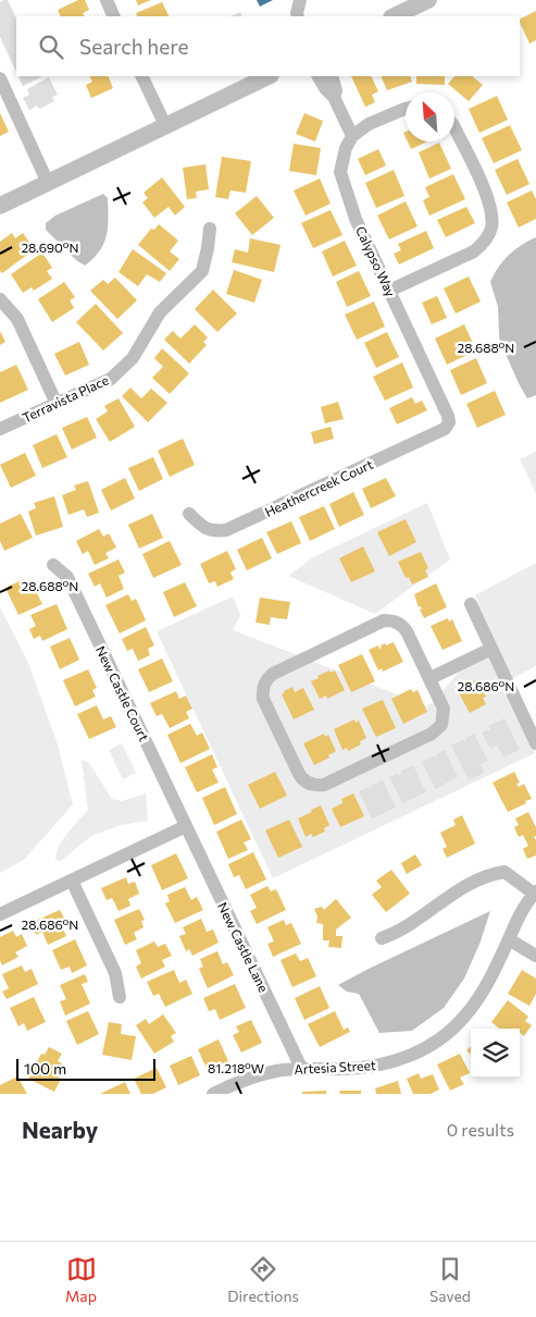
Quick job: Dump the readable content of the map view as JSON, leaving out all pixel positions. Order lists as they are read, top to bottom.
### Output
{
  "streets": {
    "street": [
      "Calypso Way",
      "Terravista Place",
      "Heathercreek Court",
      "New Castle Court",
      "New Castle Lane",
      "Artesia Street"
    ]
  },
  "crossings": [
    ["Calypso Way", "Heathercreek Court"],
    ["New Castle Court", "New Castle Lane"],
    ["New Castle Lane", "Artesia Street"]
  ],
  "scale_bar": "100 m",
  "north": "top left",
  "page": {
    "search": "Search here",
    "scale": "100 m",
    "heading": ["Nearby", "0 results"],
    "nav": ["Map", "Directions", "Saved"]
  },
  "coordinates": [
    "28.690°N",
    "28.688°N",
    "28.686°N",
    "81.218°W"
  ]
}
